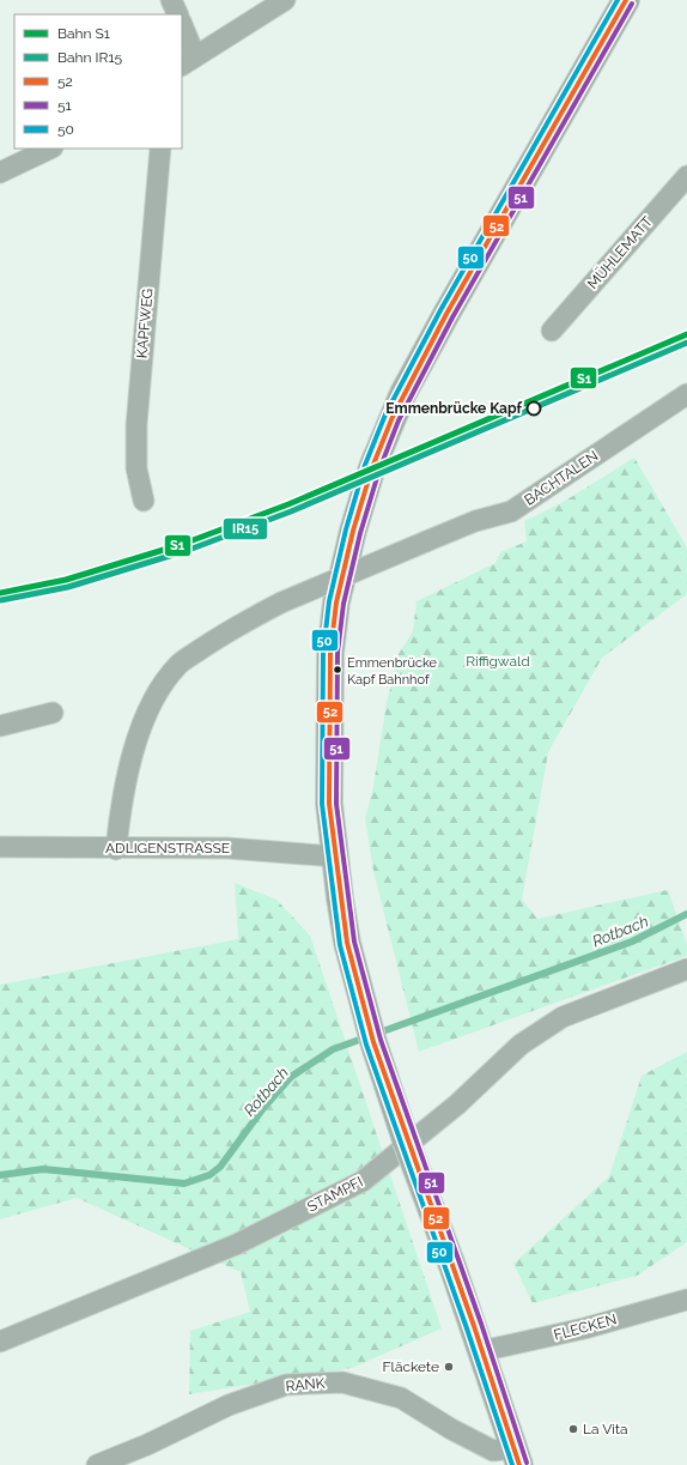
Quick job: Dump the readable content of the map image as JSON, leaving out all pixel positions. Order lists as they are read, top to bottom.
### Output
{
  "streets": {
    "street": [
      "MÜHLEMATT",
      "KAPFWEG",
      "BACHTALEN",
      "ADLIGENSTRASSE",
      "STAMPFI",
      "FLECKEN",
      "RANK"
    ]
  },
  "crossings": [
    ["BACHTALEN", "ADLIGENSTRASSE"]
  ],
  "water": ["Rotbach"],
  "parks": ["Riffigwald"],
  "places": [
    "Emmenbrücke Kapf",
    "Emmenbrücke Kapf Bahnhof",
    "Fläckete",
    "La Vita"
  ],
  "lines": [
    "transit line 52",
    "transit line 50",
    "transit line 51",
    "rail line S1",
    "rail line IR15"
  ],
  "legend": [
    "Bahn S1",
    "Bahn IR15",
    "52",
    "51",
    "50"
  ]
}
